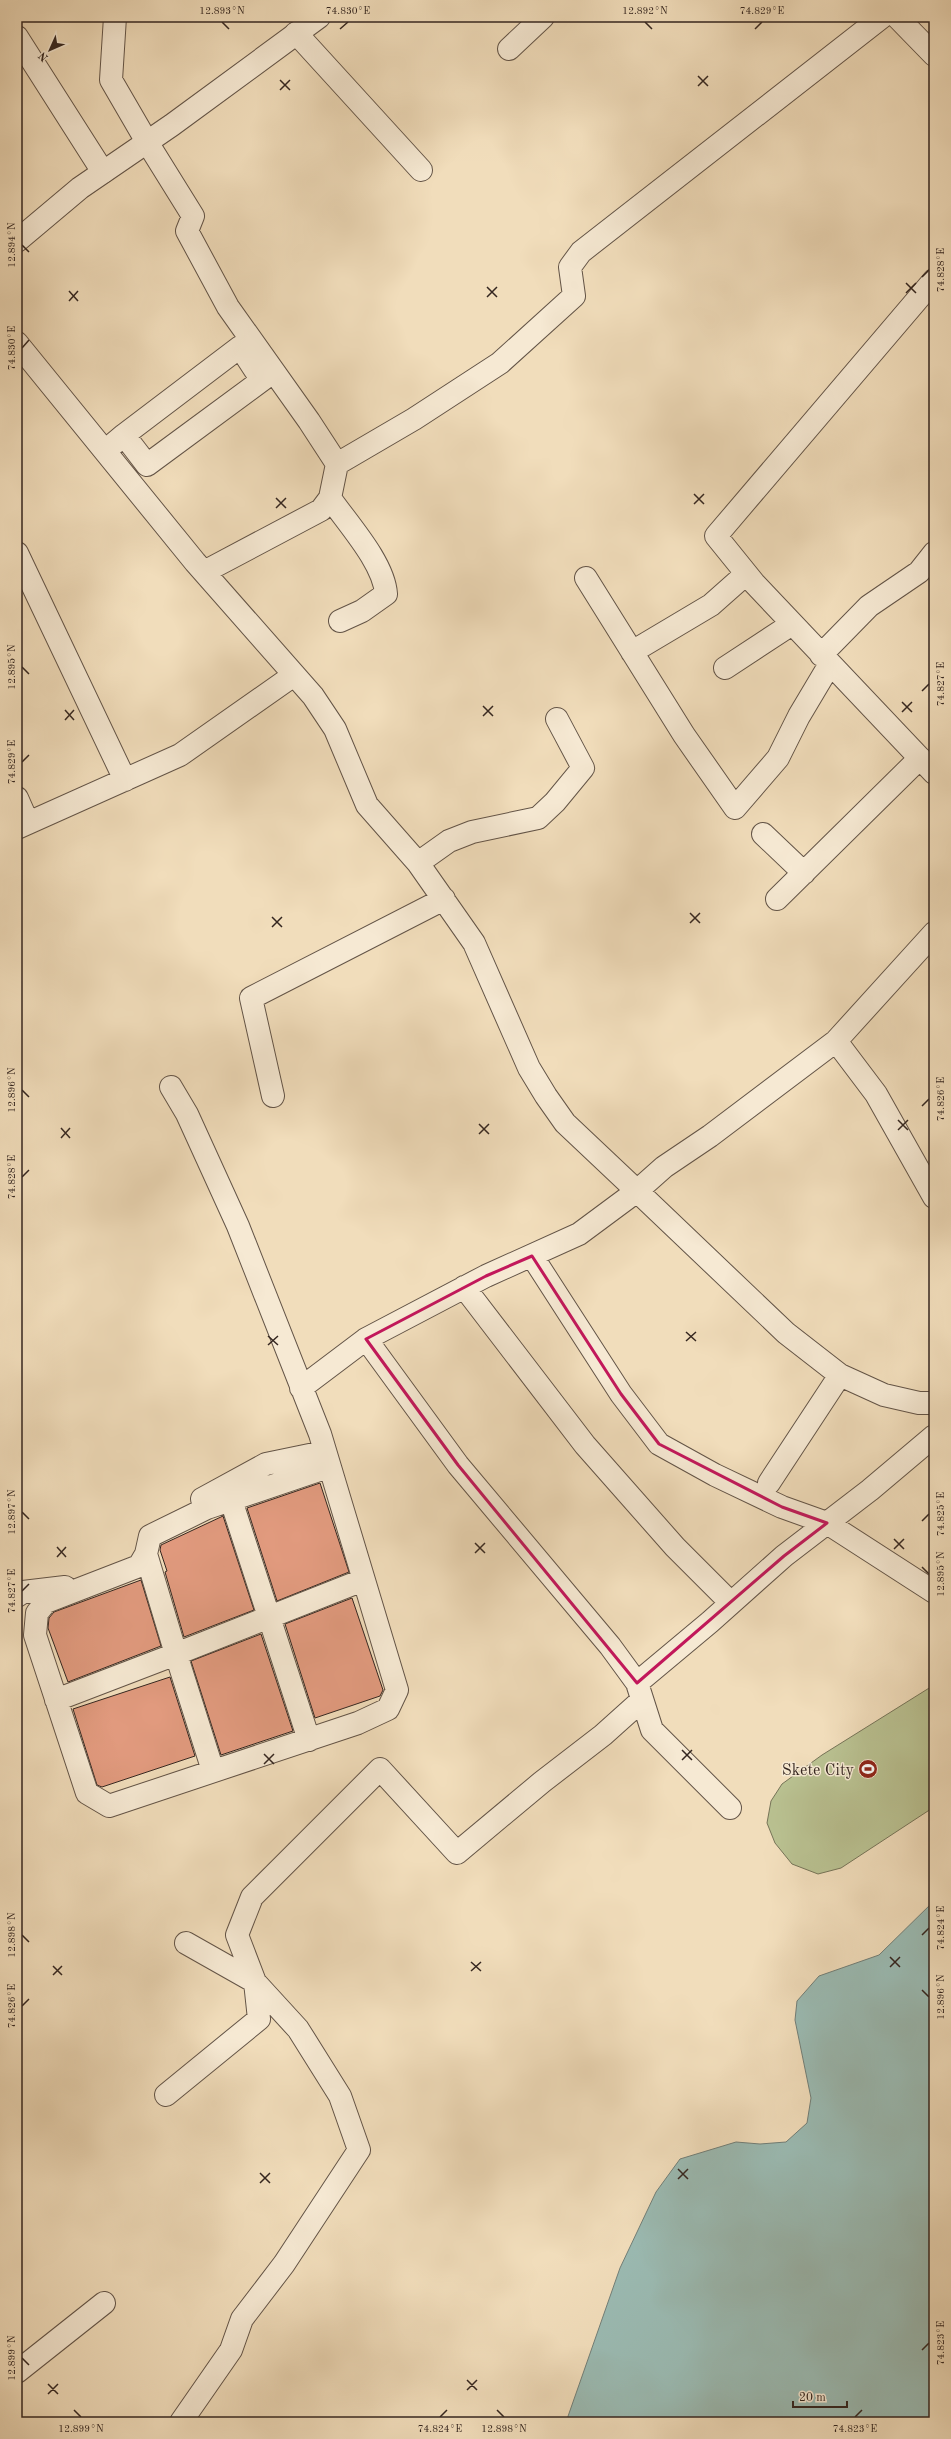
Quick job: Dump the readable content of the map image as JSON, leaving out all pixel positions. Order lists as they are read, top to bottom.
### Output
{
  "places": {
    "sports": ["Skete City"]
  },
  "scale_bar": "20 m",
  "north": "bottom left",
  "coordinates": [
    "12.893°N",
    "74.830°E",
    "12.892°N",
    "74.829°E",
    "12.894°N",
    "74.828°E",
    "12.895°N",
    "74.827°E",
    "12.896°N",
    "74.826°E",
    "12.897°N",
    "74.825°E",
    "74.824°E",
    "12.898°N",
    "74.823°E",
    "12.899°N"
  ]
}
